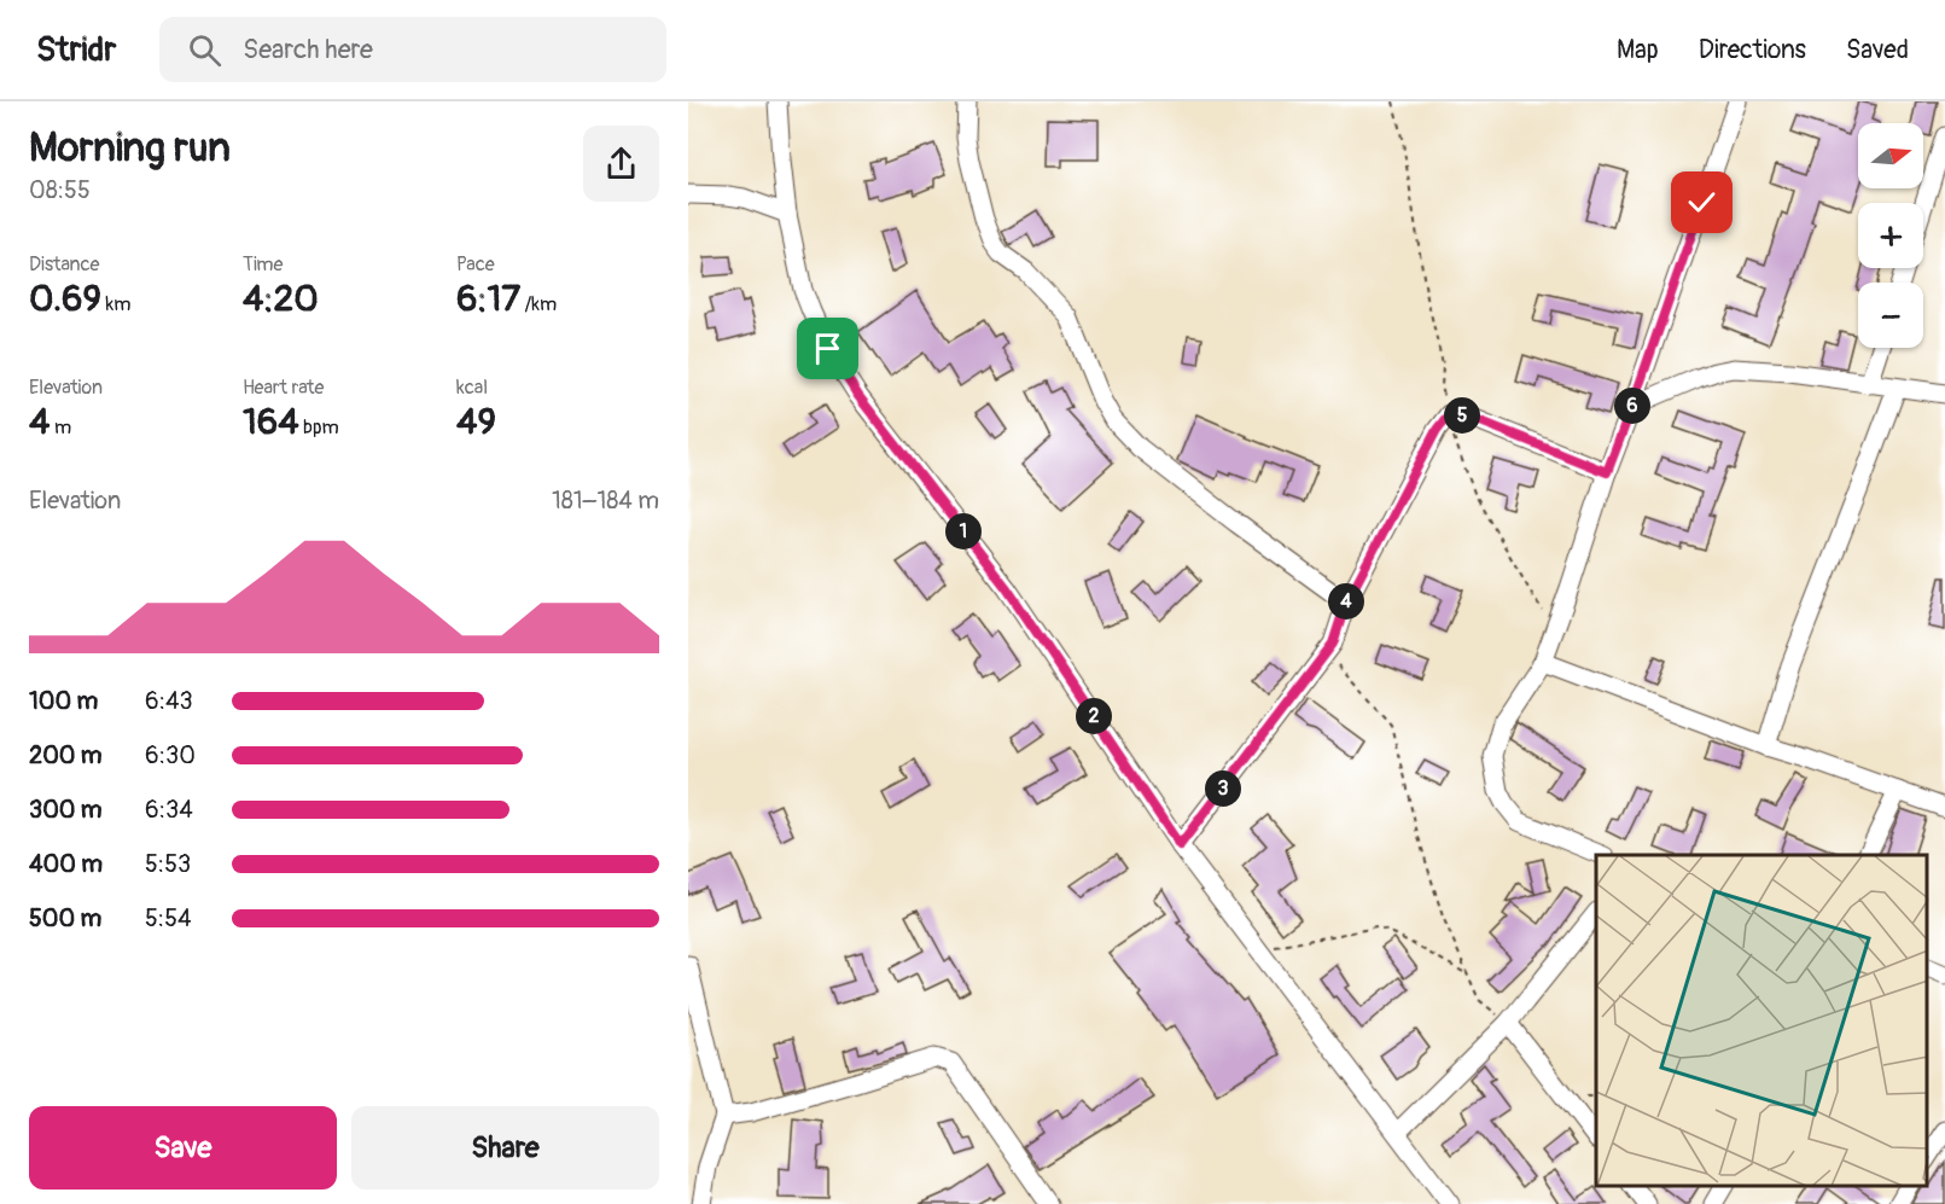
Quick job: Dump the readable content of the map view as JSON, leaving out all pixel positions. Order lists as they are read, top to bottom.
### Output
{
  "north": "right",
  "page": {
    "header": "Stridr",
    "search": "Search here",
    "nav": ["Map", "Directions", "Saved"],
    "heading": ["Morning run", "08:55"],
    "map_buttons": ["+", "−"],
    "stats": [
      ["Distance", "0.69 km"],
      ["Time", "4:20"],
      ["Pace", "6:17 /km"],
      ["Elevation", "4 m"],
      ["Heart rate", "164 bpm"],
      ["kcal", "49"]
    ],
    "pins": [
      "6",
      "5",
      "1",
      "4",
      "2",
      "3"
    ],
    "chart": ["Elevation", "181–184 m"],
    "list": [
      {
        "name": "100 m",
        "note": "6:43"
      },
      {
        "name": "200 m",
        "note": "6:30"
      },
      {
        "name": "300 m",
        "note": "6:34"
      },
      {
        "name": "400 m",
        "note": "5:53"
      },
      {
        "name": "500 m",
        "note": "5:54"
      }
    ],
    "buttons": ["Save", "Share"]
  }
}
